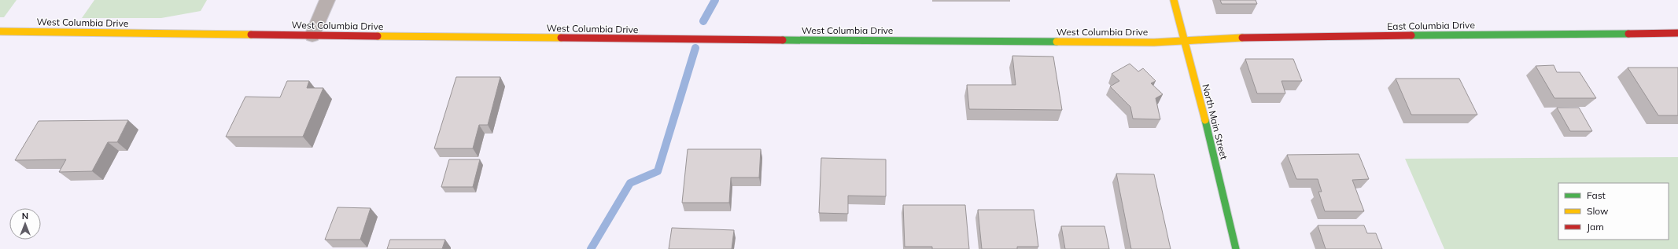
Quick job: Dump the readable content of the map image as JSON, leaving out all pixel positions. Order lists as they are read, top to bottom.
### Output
{
  "streets": {
    "street": ["West Columbia Drive", "East Columbia Drive", "North Main Street"]
  },
  "crossings": [
    ["West Columbia Drive", "East Columbia Drive"],
    ["West Columbia Drive", "North Main Street"],
    ["East Columbia Drive", "North Main Street"]
  ],
  "legend": ["Fast", "Slow", "Jam"],
  "north": "top"
}
